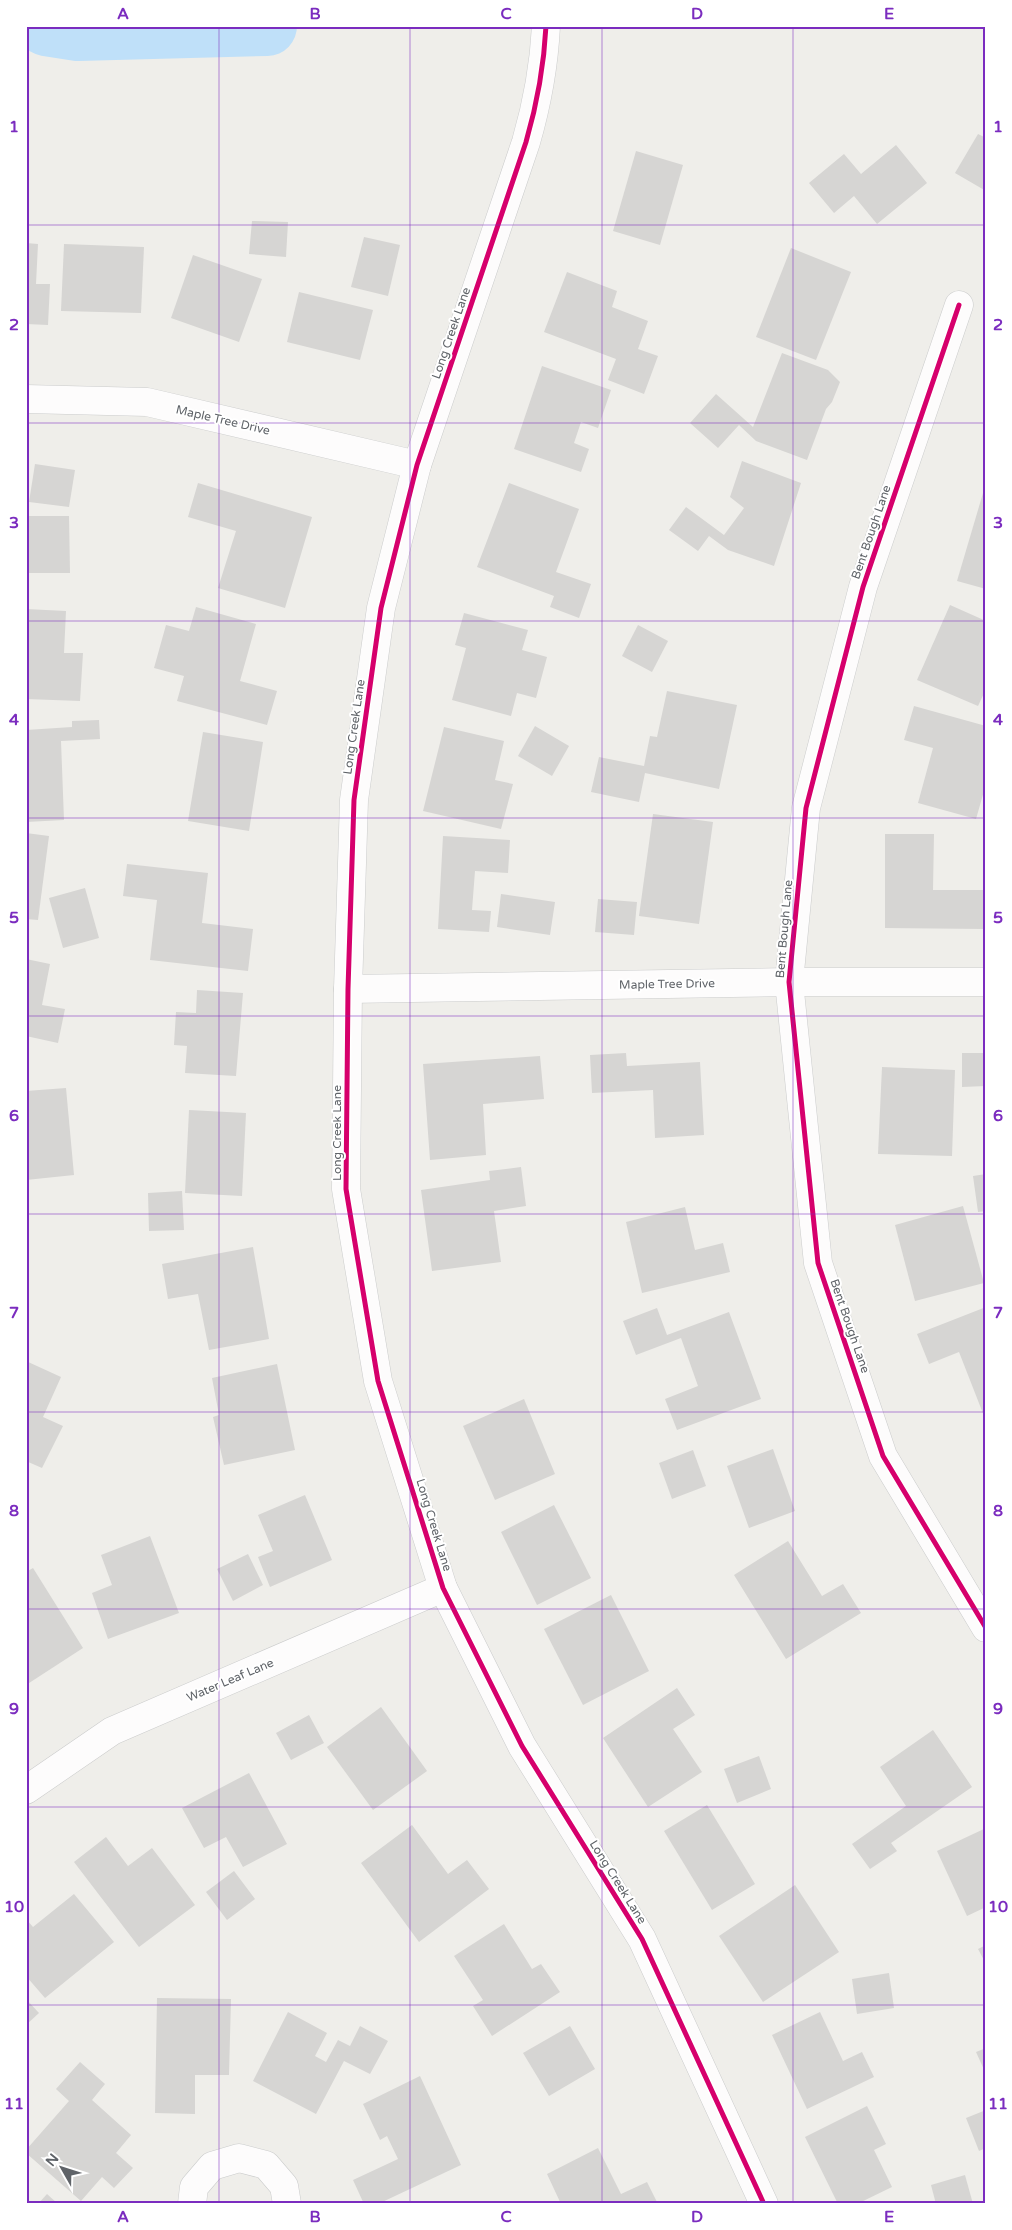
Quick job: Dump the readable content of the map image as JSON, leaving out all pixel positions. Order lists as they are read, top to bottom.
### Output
{
  "streets": {
    "street": [
      "Long Creek Lane",
      "Maple Tree Drive",
      "Bent Bough Lane",
      "Water Leaf Lane"
    ]
  },
  "crossings": [
    ["Long Creek Lane", "Maple Tree Drive"],
    ["Long Creek Lane", "Water Leaf Lane"],
    ["Maple Tree Drive", "Bent Bough Lane"]
  ],
  "north": "top left",
  "grid": {
    "columns": [
      "A",
      "B",
      "C",
      "D",
      "E"
    ],
    "rows": [
      "1",
      "2",
      "3",
      "4",
      "5",
      "6",
      "7",
      "8",
      "9",
      "10",
      "11"
    ]
  }
}
